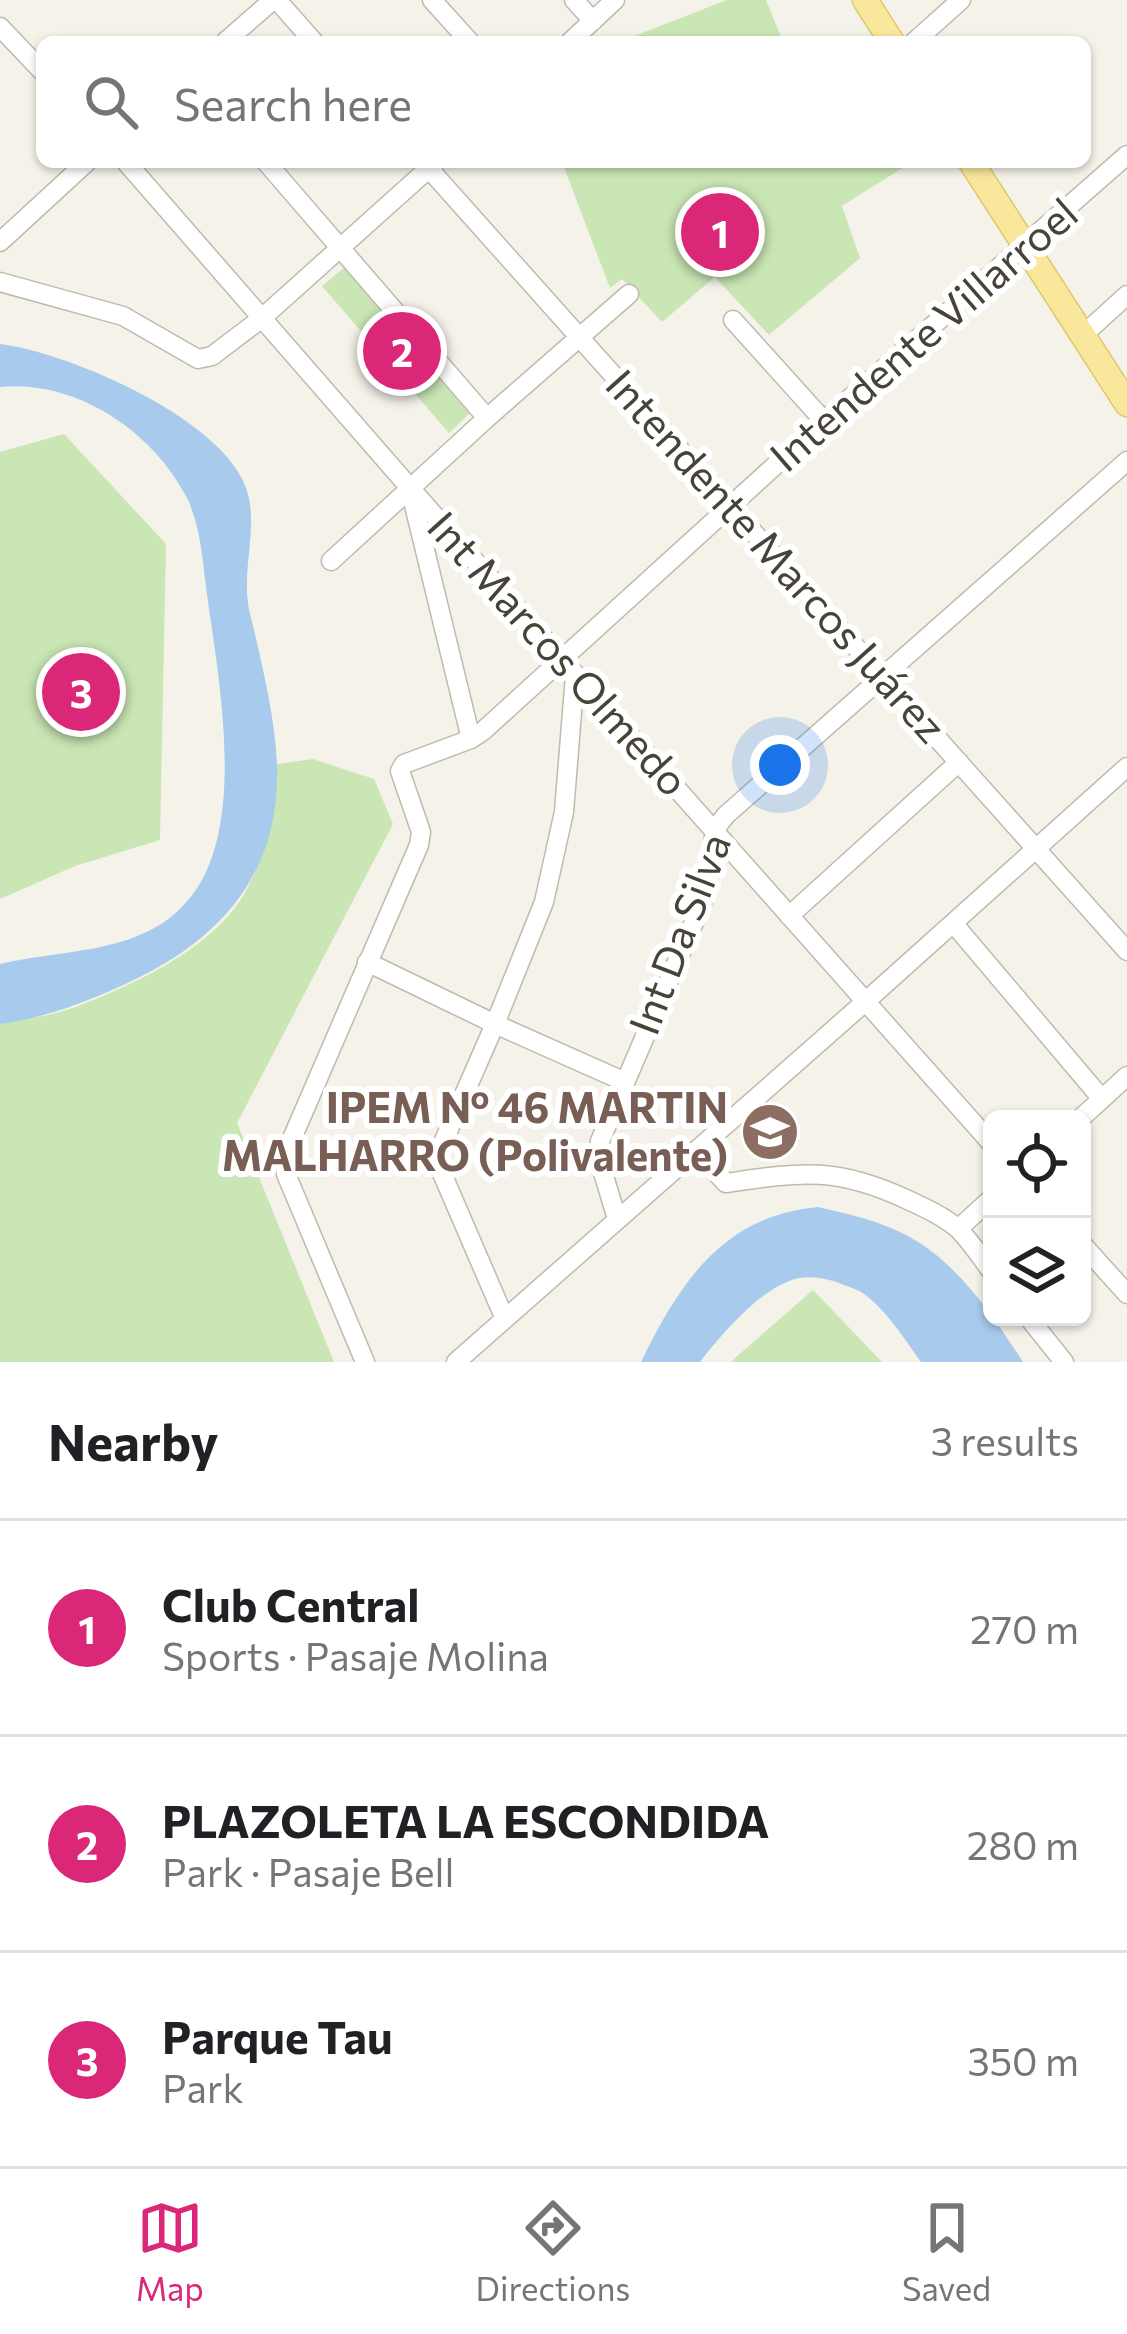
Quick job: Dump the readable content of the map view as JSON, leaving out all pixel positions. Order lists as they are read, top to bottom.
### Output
{
  "streets": {
    "street": [
      "Intendente Villarroel",
      "Intendente Marcos Juárez",
      "Int Marcos Olmedo",
      "Int Da Silva"
    ]
  },
  "crossings": [
    ["Intendente Villarroel", "Intendente Marcos Juárez"],
    ["Intendente Villarroel", "Int Marcos Olmedo"],
    ["Intendente Marcos Juárez", "Int Da Silva"],
    ["Int Marcos Olmedo", "Int Da Silva"]
  ],
  "places": {
    "school or university": ["IPEM Nº 46 MARTIN MALHARRO (Polivalente)"]
  },
  "page": {
    "search": "Search here",
    "pins": ["1", "2", "3"],
    "heading": ["Nearby", "3 results"],
    "list": [
      {
        "mark": "1",
        "name": "Club Central",
        "note": "Sports · Pasaje Molina",
        "value": "270 m"
      },
      {
        "mark": "2",
        "name": "PLAZOLETA LA ESCONDIDA",
        "note": "Park · Pasaje Bell",
        "value": "280 m"
      },
      {
        "mark": "3",
        "name": "Parque Tau",
        "note": "Park",
        "value": "350 m"
      }
    ],
    "nav": ["Map", "Directions", "Saved"]
  }
}
